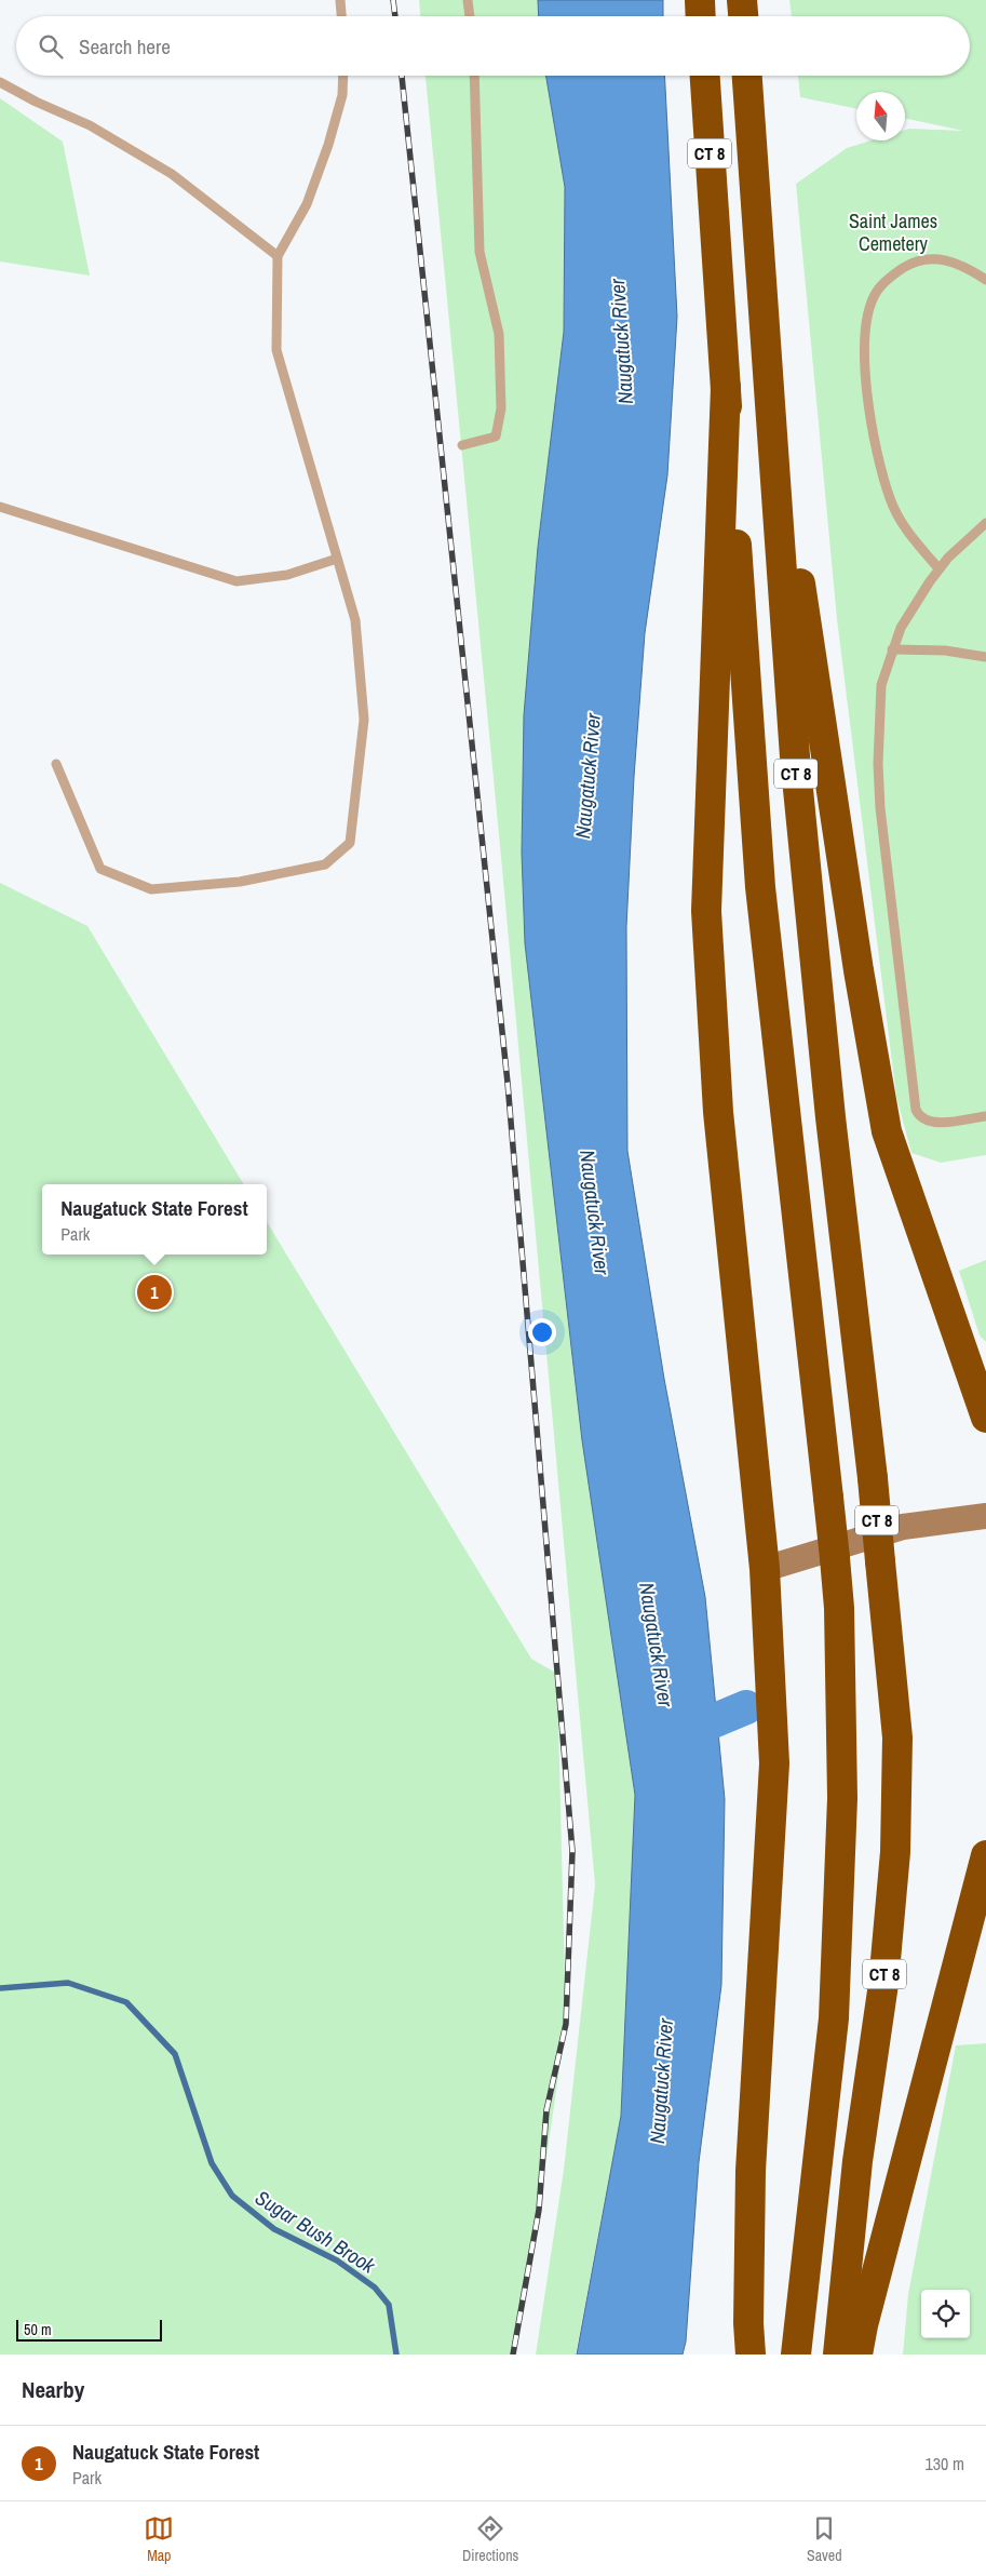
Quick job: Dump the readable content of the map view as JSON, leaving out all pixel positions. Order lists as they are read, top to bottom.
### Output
{
  "streets": {
    "highway": ["CT 8"]
  },
  "water": ["Naugatuck River", "Sugar Bush Brook"],
  "parks": ["Saint James Cemetery"],
  "scale_bar": "50 m",
  "north": "top",
  "page": {
    "search": "Search here",
    "popup": ["Naugatuck State Forest", "Park"],
    "pins": "1",
    "scale": "50 m",
    "heading": "Nearby",
    "list": [
      {
        "mark": "1",
        "name": "Naugatuck State Forest",
        "note": "Park",
        "value": "130 m"
      }
    ],
    "nav": ["Map", "Directions", "Saved"]
  }
}
